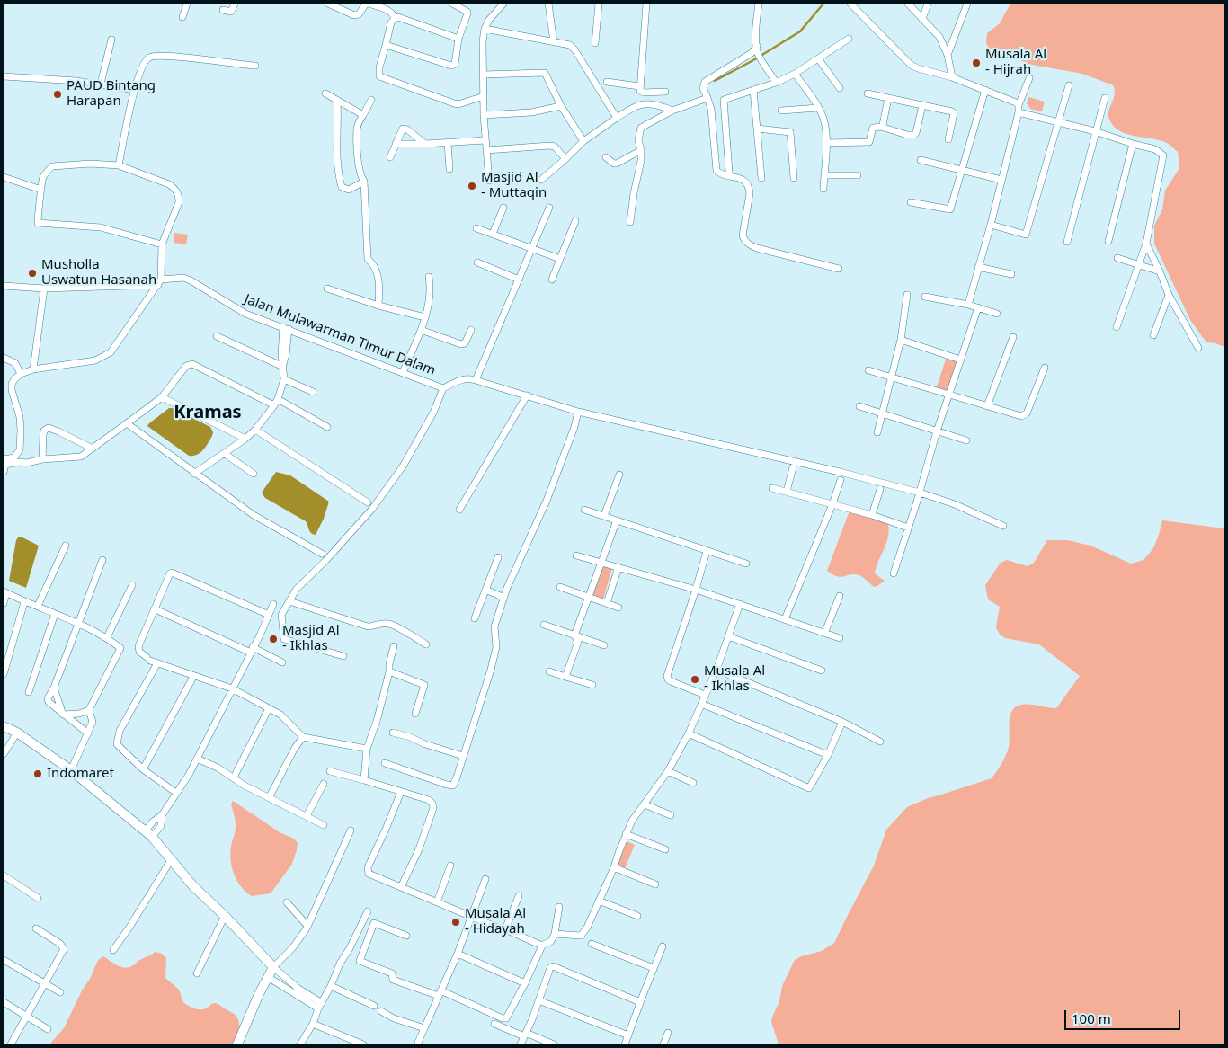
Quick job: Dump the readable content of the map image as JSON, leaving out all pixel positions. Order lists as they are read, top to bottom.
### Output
{
  "streets": {
    "street": ["Jalan Mulawarman Timur Dalam"]
  },
  "districts": ["Kramas"],
  "places": [
    "Musala Al - Hijrah",
    "PAUD Bintang Harapan",
    "Masjid Al - Muttaqin",
    "Musholla Uswatun Hasanah",
    "Masjid Al - Ikhlas",
    "Musala Al - Ikhlas",
    "Indomaret",
    "Musala Al - Hidayah"
  ],
  "scale_bar": "100 m"
}
